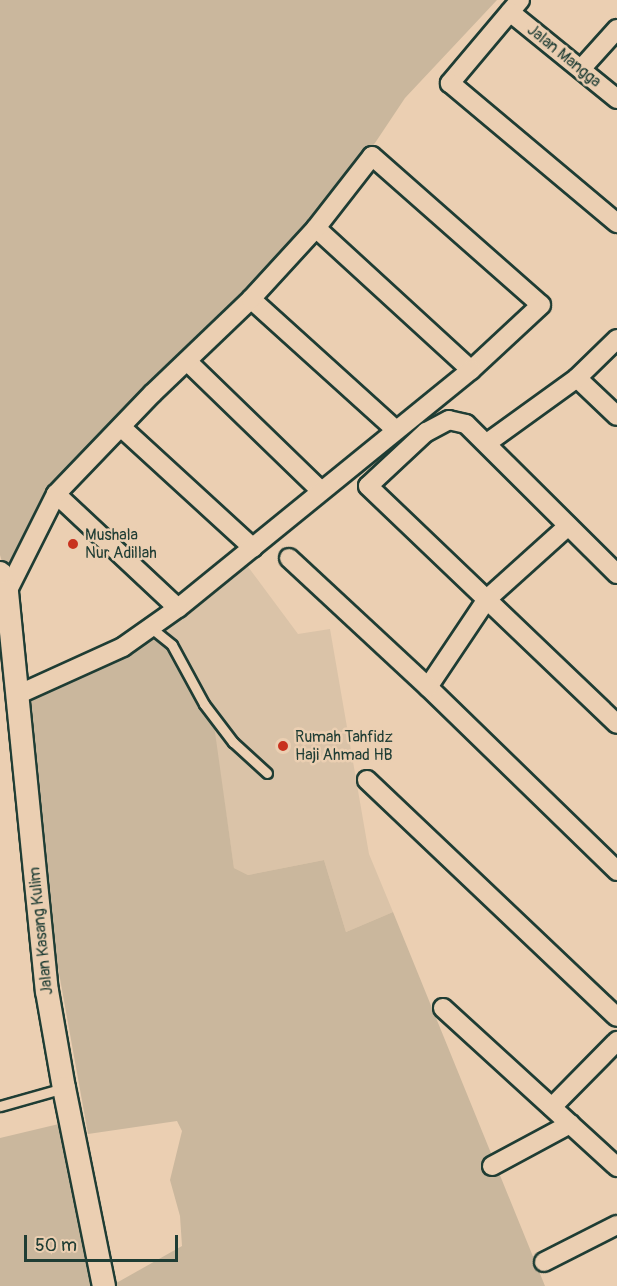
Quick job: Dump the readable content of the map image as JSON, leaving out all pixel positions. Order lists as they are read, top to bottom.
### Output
{
  "streets": {
    "street": ["Jalan Mangga", "Jalan Kasang Kulim"]
  },
  "places": ["Mushala Nur Adillah", "Rumah Tahfidz Haji Ahmad HB"],
  "scale_bar": "50 m"
}
